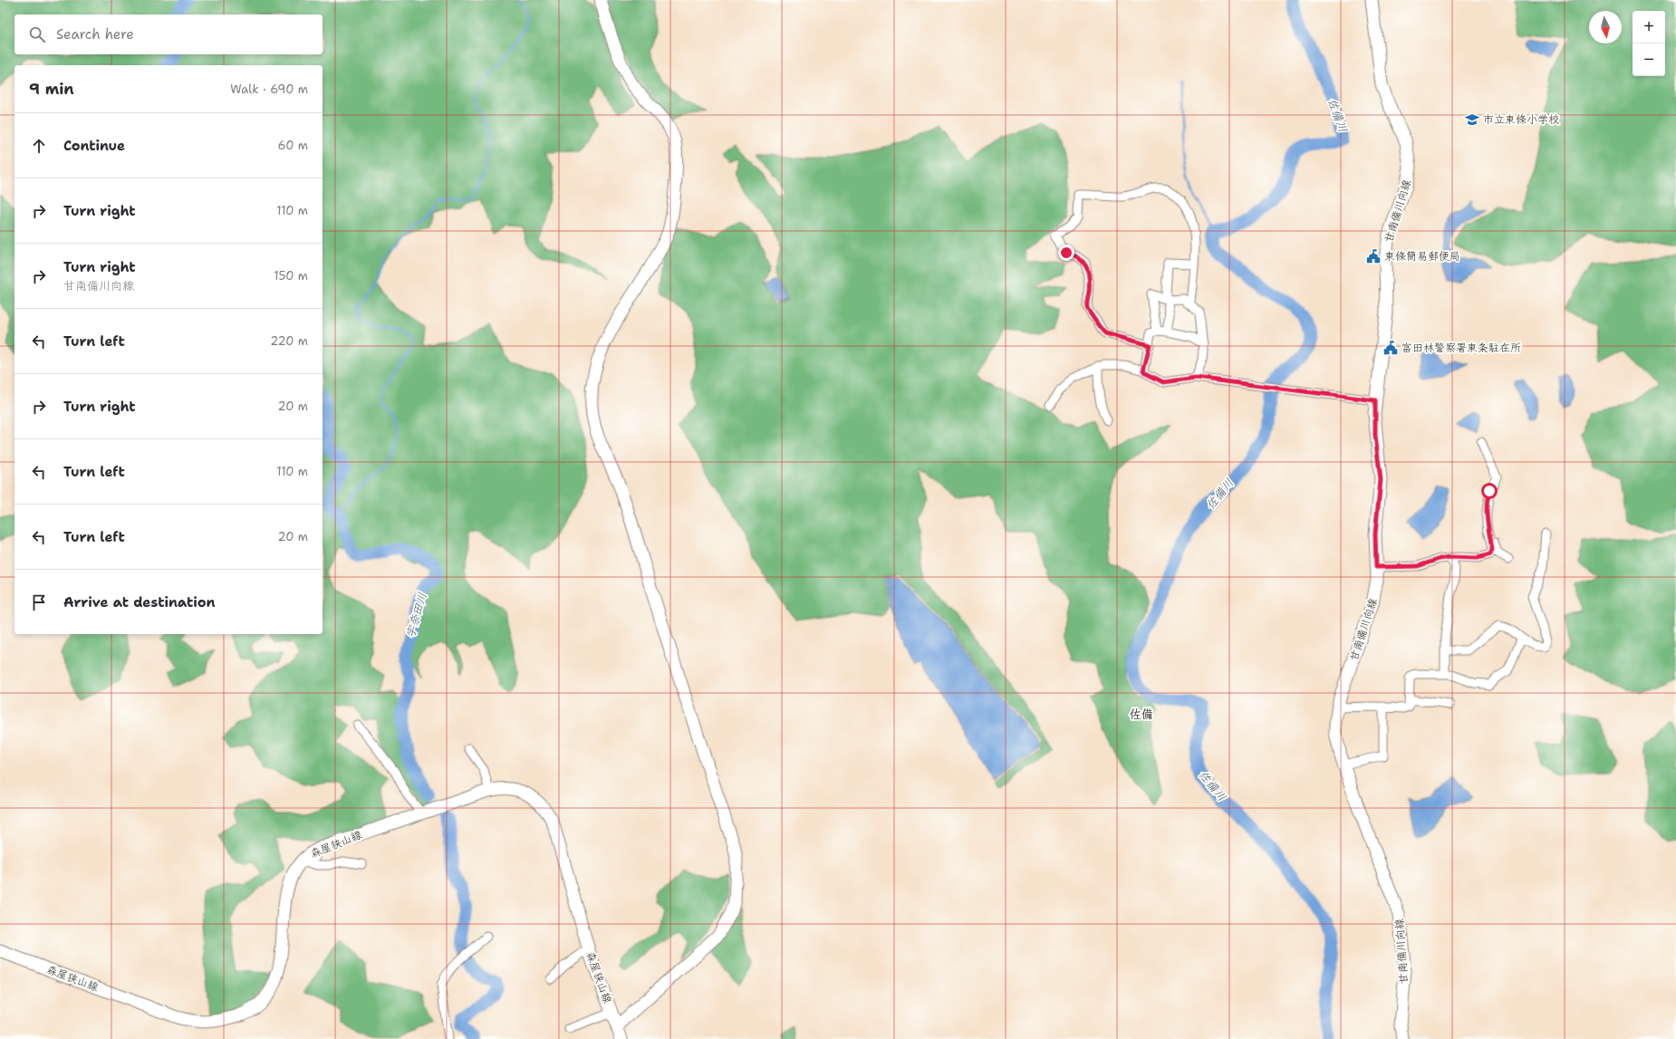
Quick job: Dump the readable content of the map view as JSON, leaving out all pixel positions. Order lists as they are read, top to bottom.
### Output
{
  "streets": {
    "main road": ["甘南備川向線", "森屋狭山線"]
  },
  "districts": ["佐備"],
  "water": ["佐備川", "宇奈田川"],
  "places": {
    "school or university": ["市立東條小学校"],
    "public building": ["東條簡易郵便局", "富田林警察署東条駐在所"]
  },
  "north": "bottom",
  "page": {
    "map_buttons": ["+", "−"],
    "search": "Search here",
    "heading": ["9 min", "Walk · 690 m"],
    "list": [
      ["Continue", "60 m"],
      ["Turn right", "110 m"],
      ["Turn right", "甘南備川向線", "150 m"],
      ["Turn left", "220 m"],
      ["Turn right", "20 m"],
      ["Turn left", "110 m"],
      ["Turn left", "20 m"],
      "Arrive at destination"
    ]
  }
}
